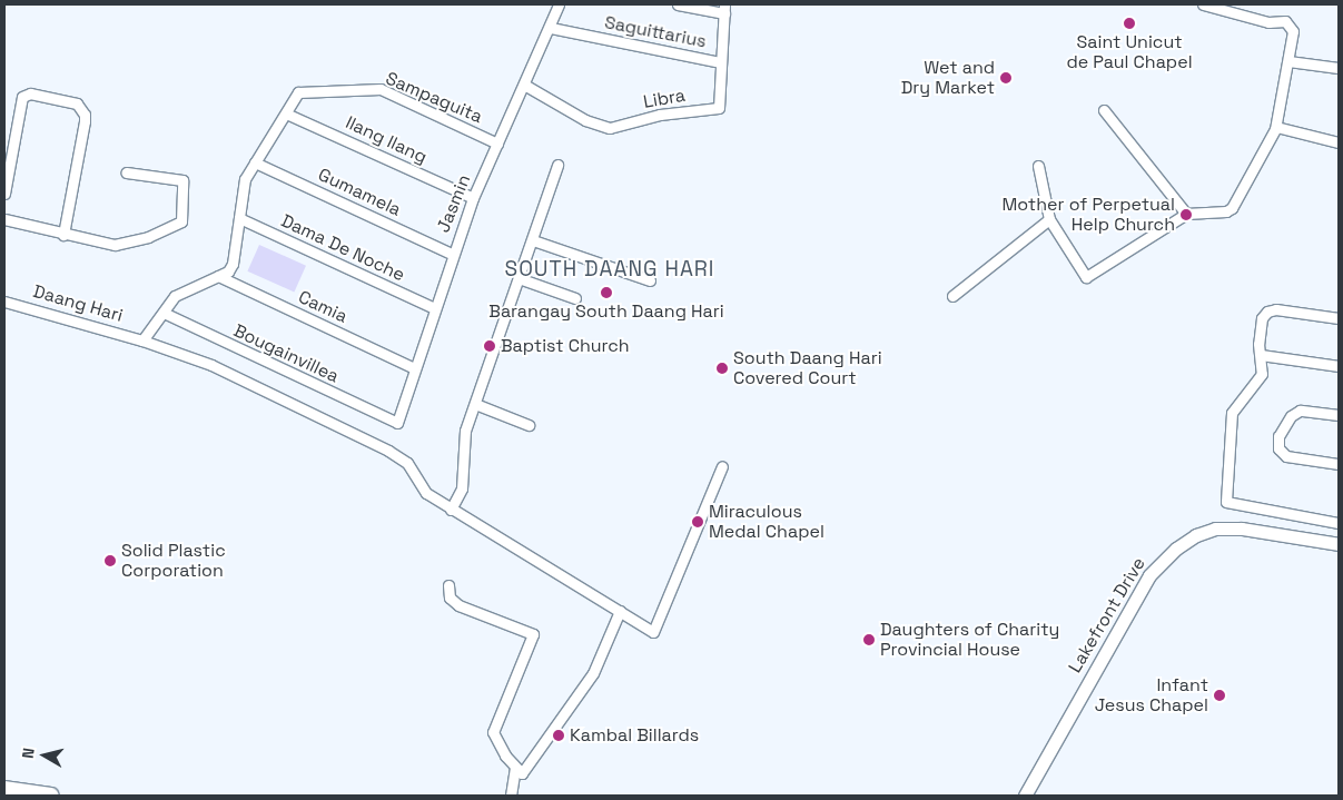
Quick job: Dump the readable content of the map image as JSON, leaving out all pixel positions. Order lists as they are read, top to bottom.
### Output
{
  "streets": {
    "street": [
      "Saguittarius",
      "Sampaguita",
      "Libra",
      "Ilang Ilang",
      "Gumamela",
      "Jasmin",
      "Dama De Noche",
      "Daang Hari",
      "Camia",
      "Bougainvillea",
      "Lakefront Drive"
    ]
  },
  "crossings": [
    ["Saguittarius", "Libra"],
    ["Saguittarius", "Jasmin"],
    ["Sampaguita", "Ilang Ilang"],
    ["Sampaguita", "Gumamela"],
    ["Sampaguita", "Jasmin"],
    ["Sampaguita", "Dama De Noche"],
    ["Sampaguita", "Daang Hari"],
    ["Sampaguita", "Camia"],
    ["Sampaguita", "Bougainvillea"],
    ["Libra", "Jasmin"],
    ["Ilang Ilang", "Jasmin"],
    ["Gumamela", "Jasmin"],
    ["Jasmin", "Dama De Noche"],
    ["Jasmin", "Camia"],
    ["Jasmin", "Bougainvillea"]
  ],
  "districts": ["SOUTH DAANG HARI"],
  "places": [
    "Saint Unicut de Paul Chapel",
    "Wet and Dry Market",
    "Mother of Perpetual Help Church",
    "Barangay South Daang Hari",
    "Baptist Church",
    "South Daang Hari Covered Court",
    "Miraculous Medal Chapel",
    "Solid Plastic Corporation",
    "Daughters of Charity Provincial House",
    "Infant Jesus Chapel",
    "Kambal Billards"
  ],
  "north": "left"
}
